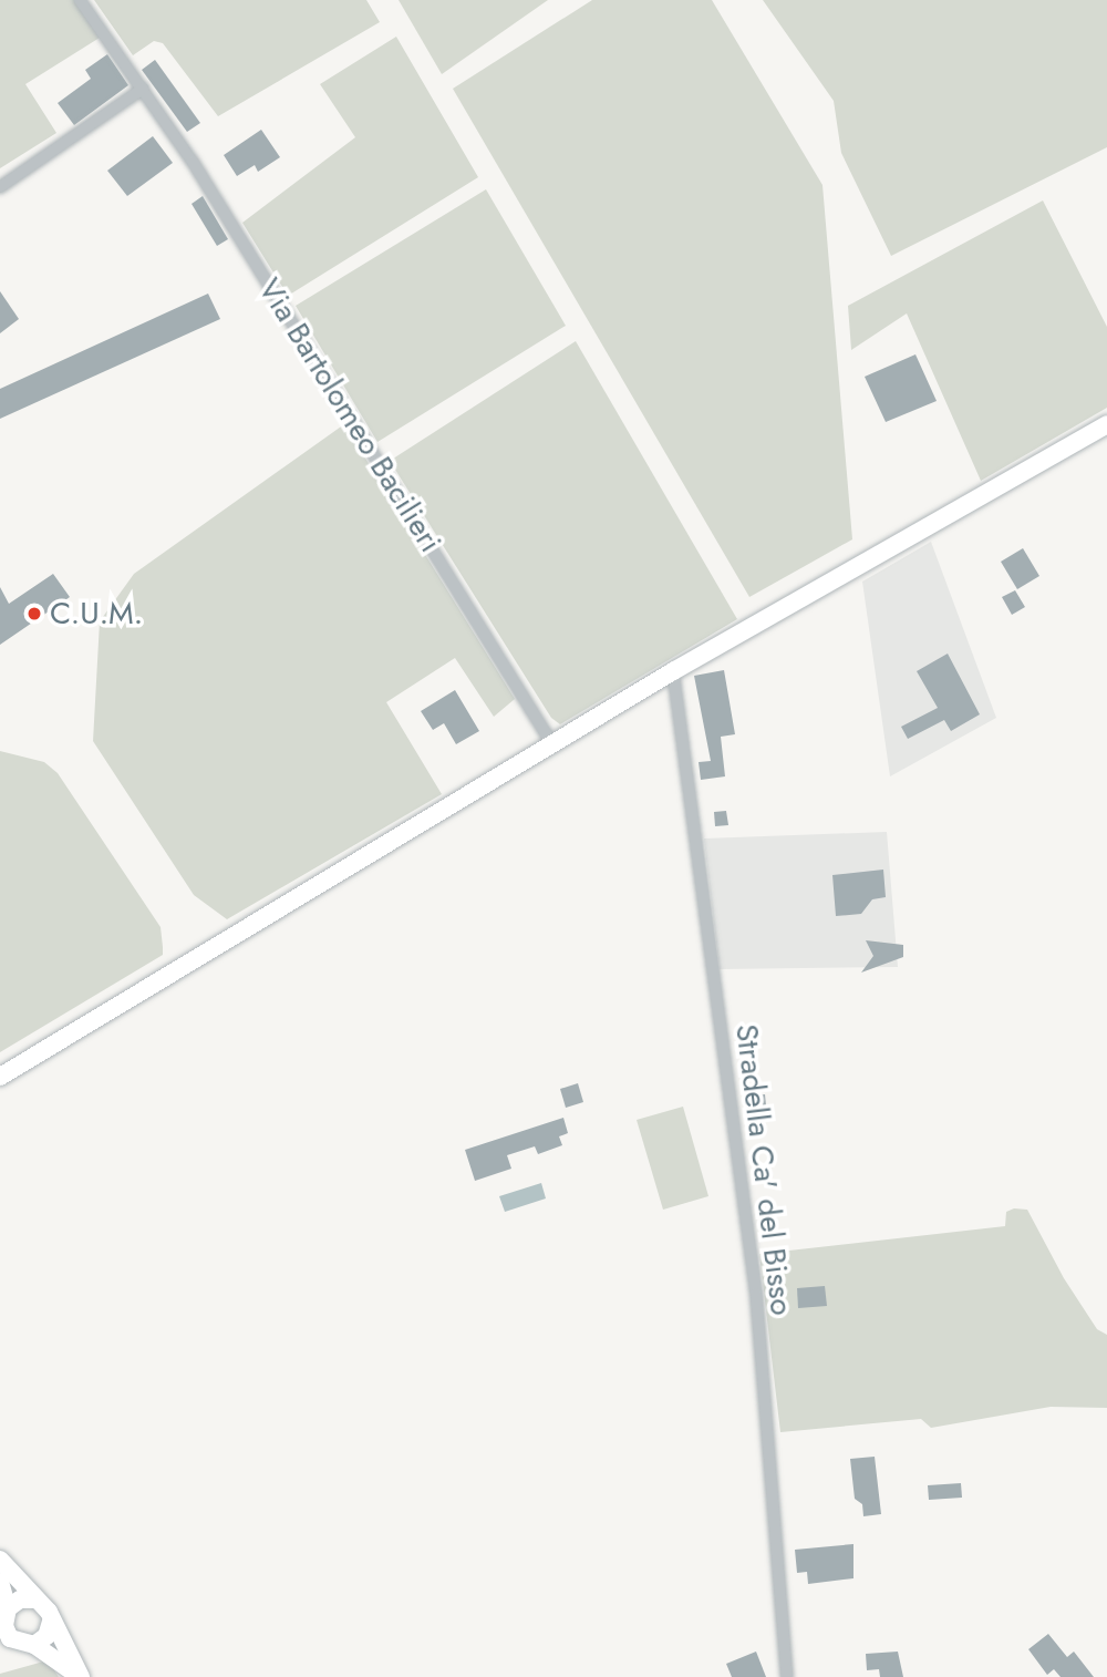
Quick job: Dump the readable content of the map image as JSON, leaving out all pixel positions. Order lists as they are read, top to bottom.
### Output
{
  "streets": {
    "street": ["Via Bartolomeo Bacilieri", "Stradella Ca' del Bisso"]
  },
  "places": ["C.U.M."]
}
